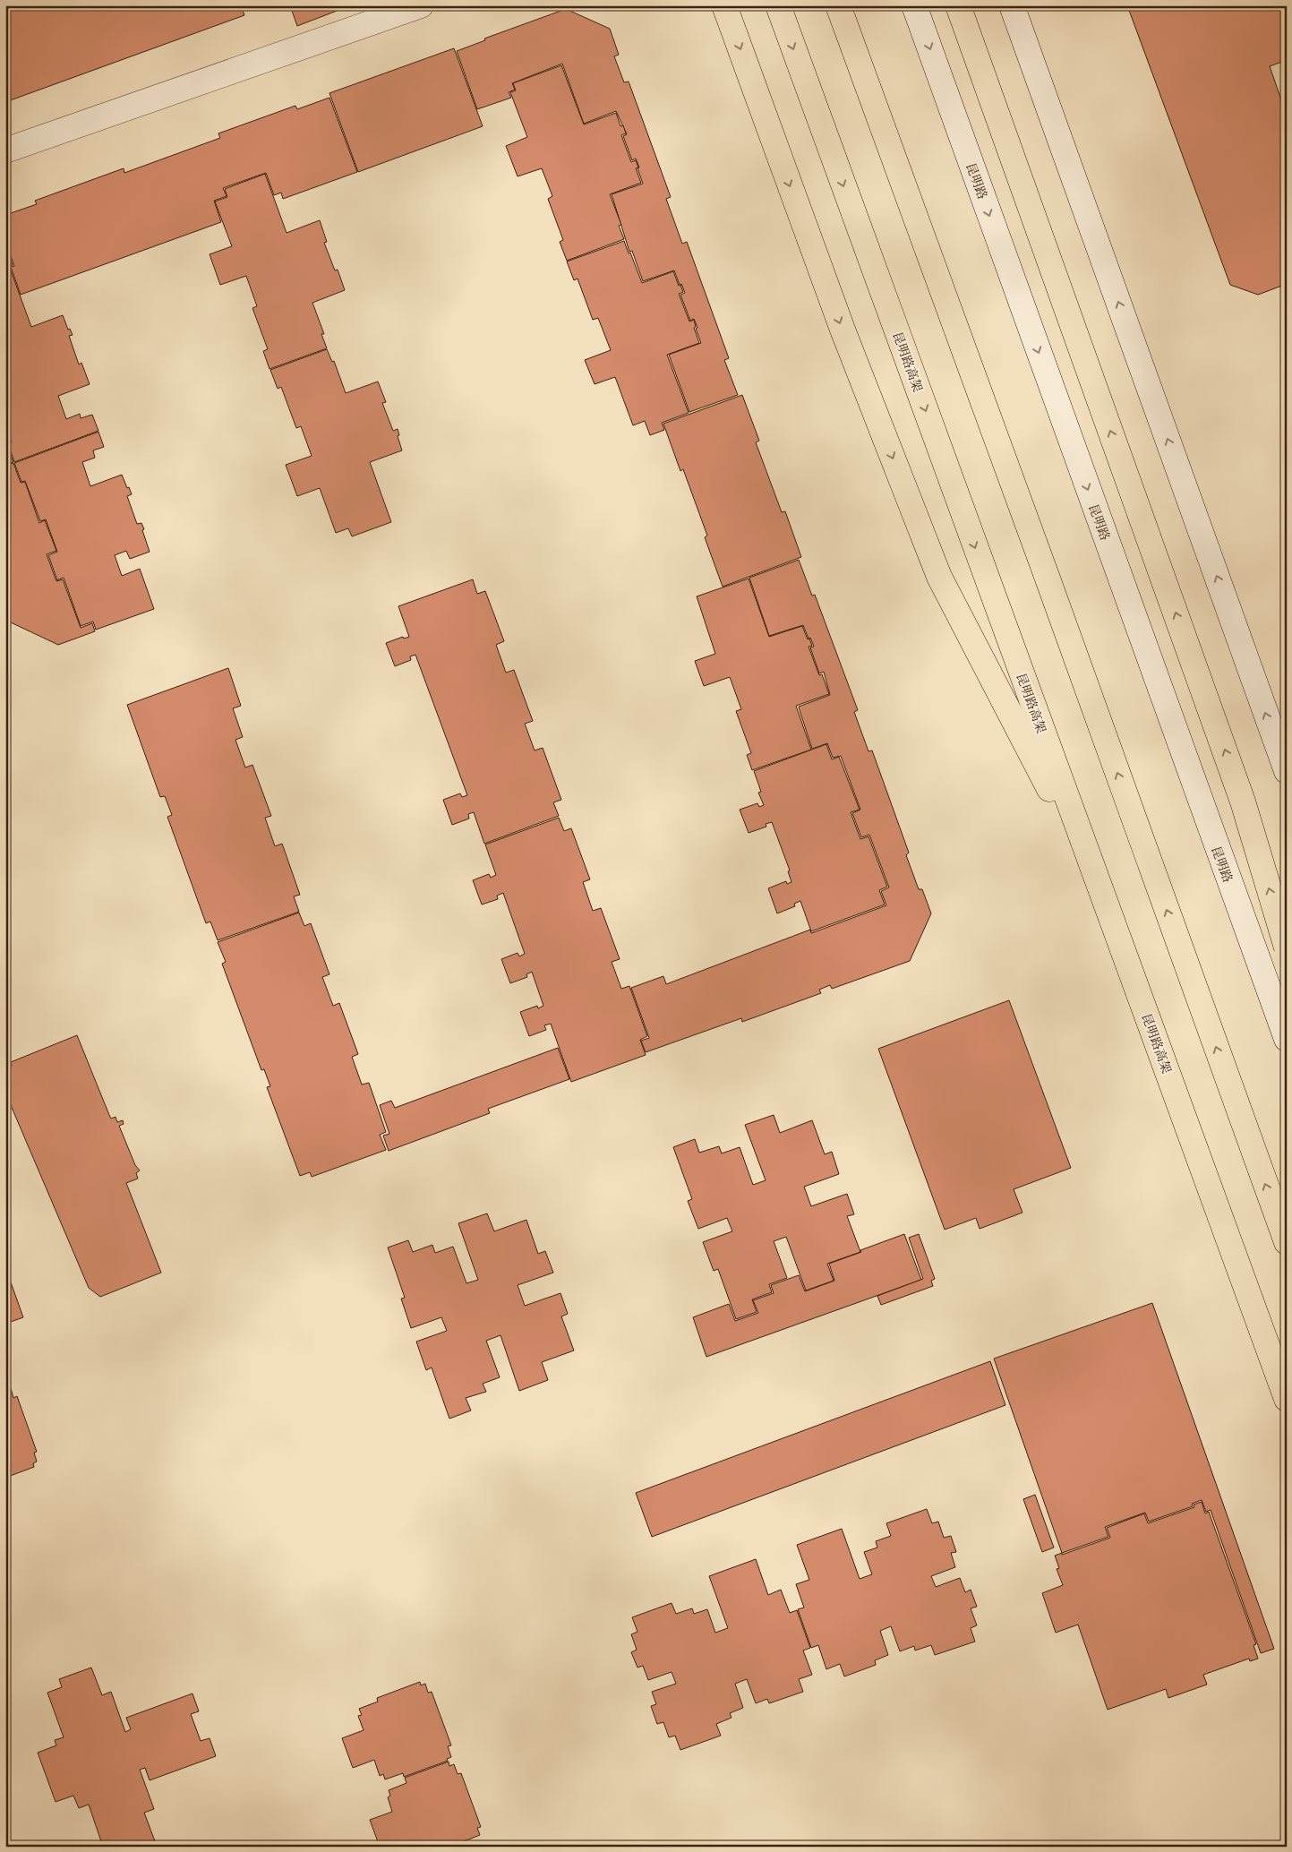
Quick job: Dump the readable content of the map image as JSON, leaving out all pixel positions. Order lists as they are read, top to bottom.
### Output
{
  "streets": {
    "highway": ["昆明路高架"],
    "main road": ["昆明路"]
  }
}
